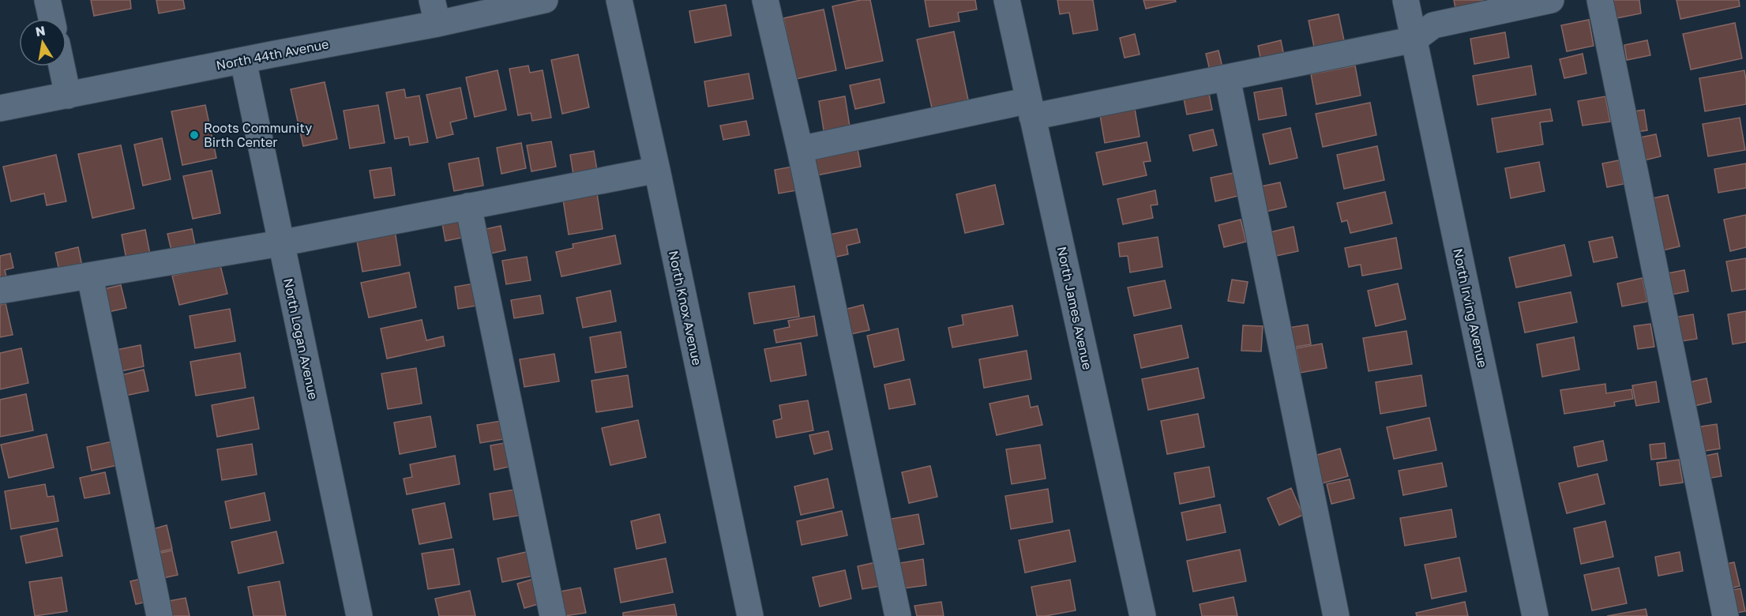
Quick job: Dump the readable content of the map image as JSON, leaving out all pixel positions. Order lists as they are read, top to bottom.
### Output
{
  "streets": {
    "street": [
      "North 44th Avenue",
      "North Knox Avenue",
      "North James Avenue",
      "North Irving Avenue",
      "North Logan Avenue"
    ]
  },
  "crossings": [
    ["North 44th Avenue", "North Logan Avenue"]
  ],
  "places": ["Roots Community Birth Center"],
  "north": "top"
}
